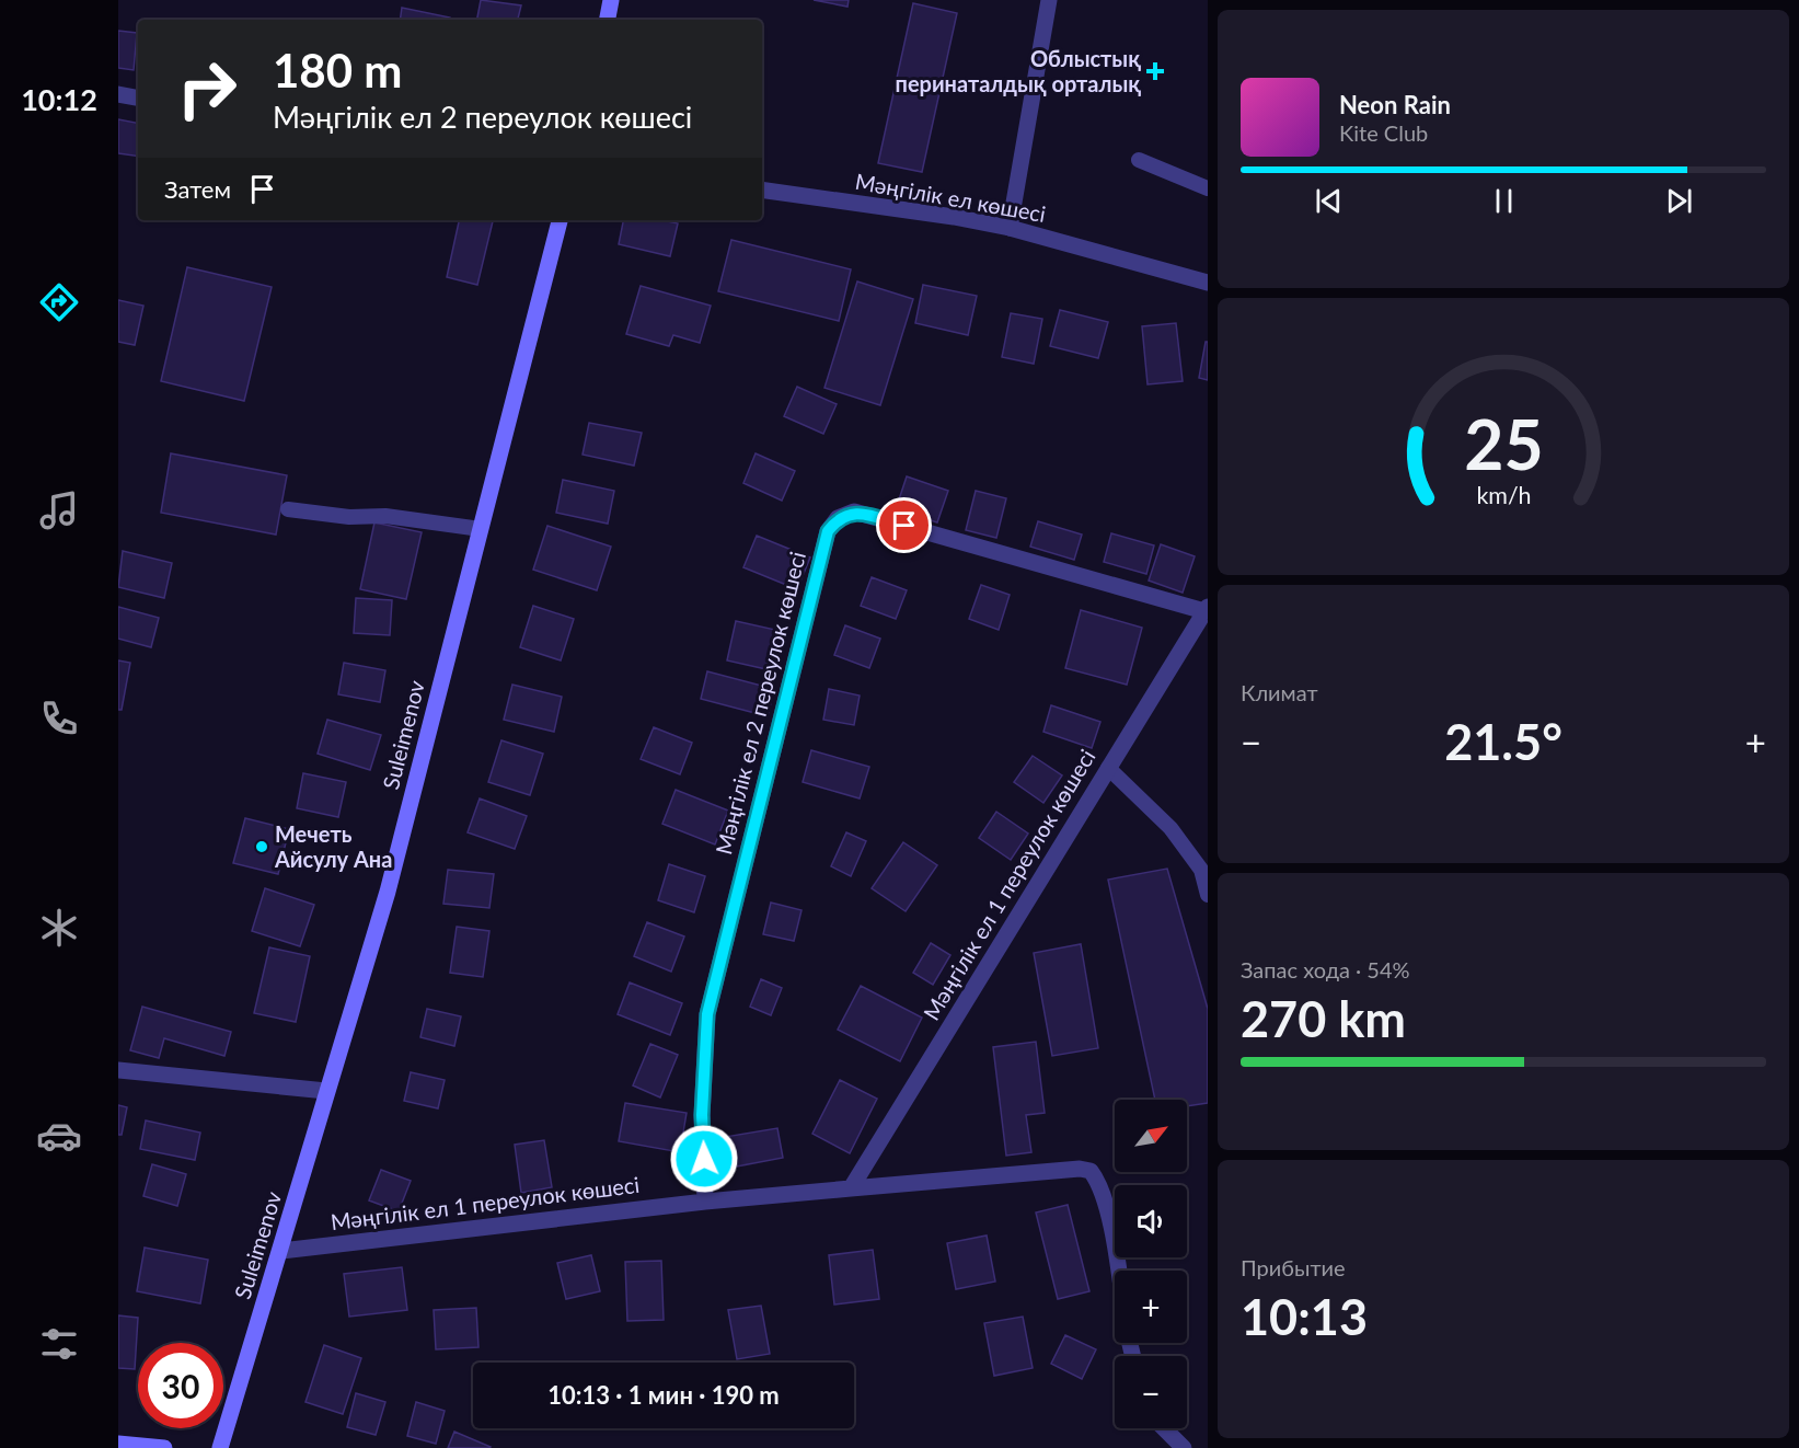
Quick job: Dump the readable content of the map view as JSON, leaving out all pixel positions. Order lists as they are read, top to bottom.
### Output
{
  "streets": {
    "main road": ["Suleimenov"],
    "street": ["Мәңгілік ел көшесі", "Мәңгілік ел 2 переулок көшесі", "Мәңгілік ел 1 переулок көшесі"]
  },
  "crossings": [
    ["Мәңгілік ел 2 переулок көшесі", "Мәңгілік ел 1 переулок көшесі"],
    ["Suleimenov", "Мәңгілік ел 1 переулок көшесі"]
  ],
  "places": {
    "health": ["Облыстық перинаталдық орталық"],
    "other": ["Мечеть Айсулу Ана"]
  },
  "north": "top right",
  "page": {
    "tabs": "10:12",
    "turn": ["180 m", "Мәңгілік ел 2 переулок көшесі"],
    "song": ["Neon Rain", "Kite Club"],
    "then": "Затем",
    "tile": [
      "Климат",
      ["Запас хода · 54%", "270 km"],
      ["Прибытие", "10:13"]
    ],
    "heat": ["−", "21.5°", "+"],
    "map_buttons": ["+", "−"],
    "limit": "30",
    "trip": "10:13 · 1 мин · 190 m",
    "gauge": ["25", "km/h"]
  }
}
